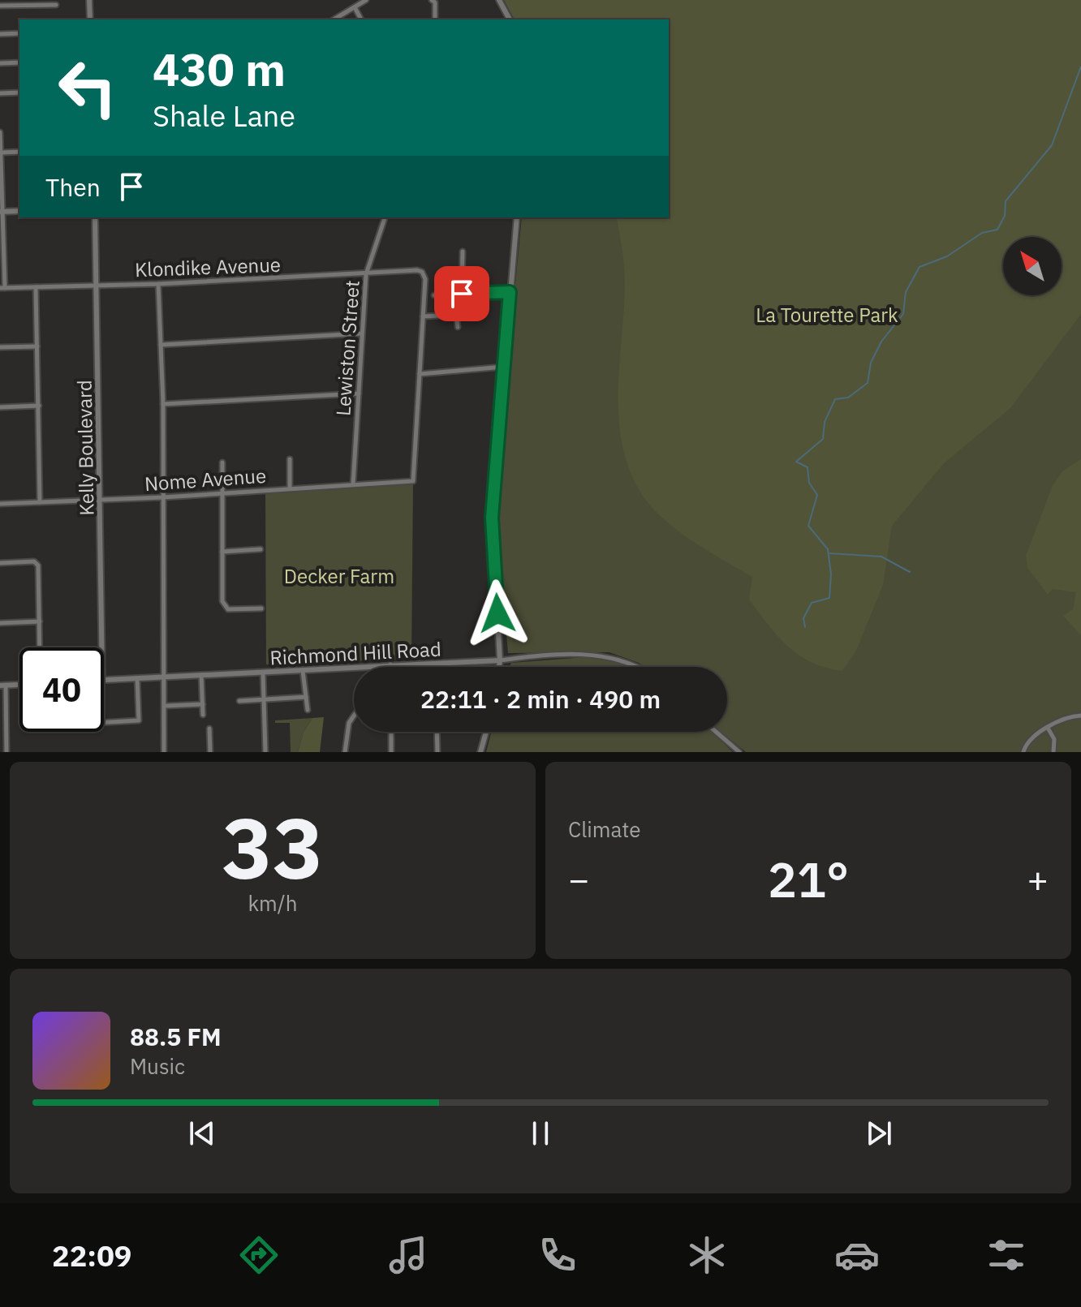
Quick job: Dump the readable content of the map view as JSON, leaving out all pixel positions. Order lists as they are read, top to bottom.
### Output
{
  "streets": {
    "street": [
      "Klondike Avenue",
      "Lewiston Street",
      "Kelly Boulevard",
      "Nome Avenue",
      "Richmond Hill Road"
    ]
  },
  "crossings": [
    ["Klondike Avenue", "Lewiston Street"],
    ["Klondike Avenue", "Kelly Boulevard"],
    ["Lewiston Street", "Nome Avenue"],
    ["Kelly Boulevard", "Nome Avenue"]
  ],
  "parks": ["La Tourette Park", "Decker Farm"],
  "north": "top left",
  "page": {
    "turn": ["430 m", "Shale Lane"],
    "then": "Then",
    "limit": "40",
    "trip": "22:11 · 2 min · 490 m",
    "tile": [
      ["33", "km/h"],
      "Climate"
    ],
    "heat": ["−", "21°", "+"],
    "song": ["88.5 FM", "Music"],
    "tabs": "22:09"
  }
}
